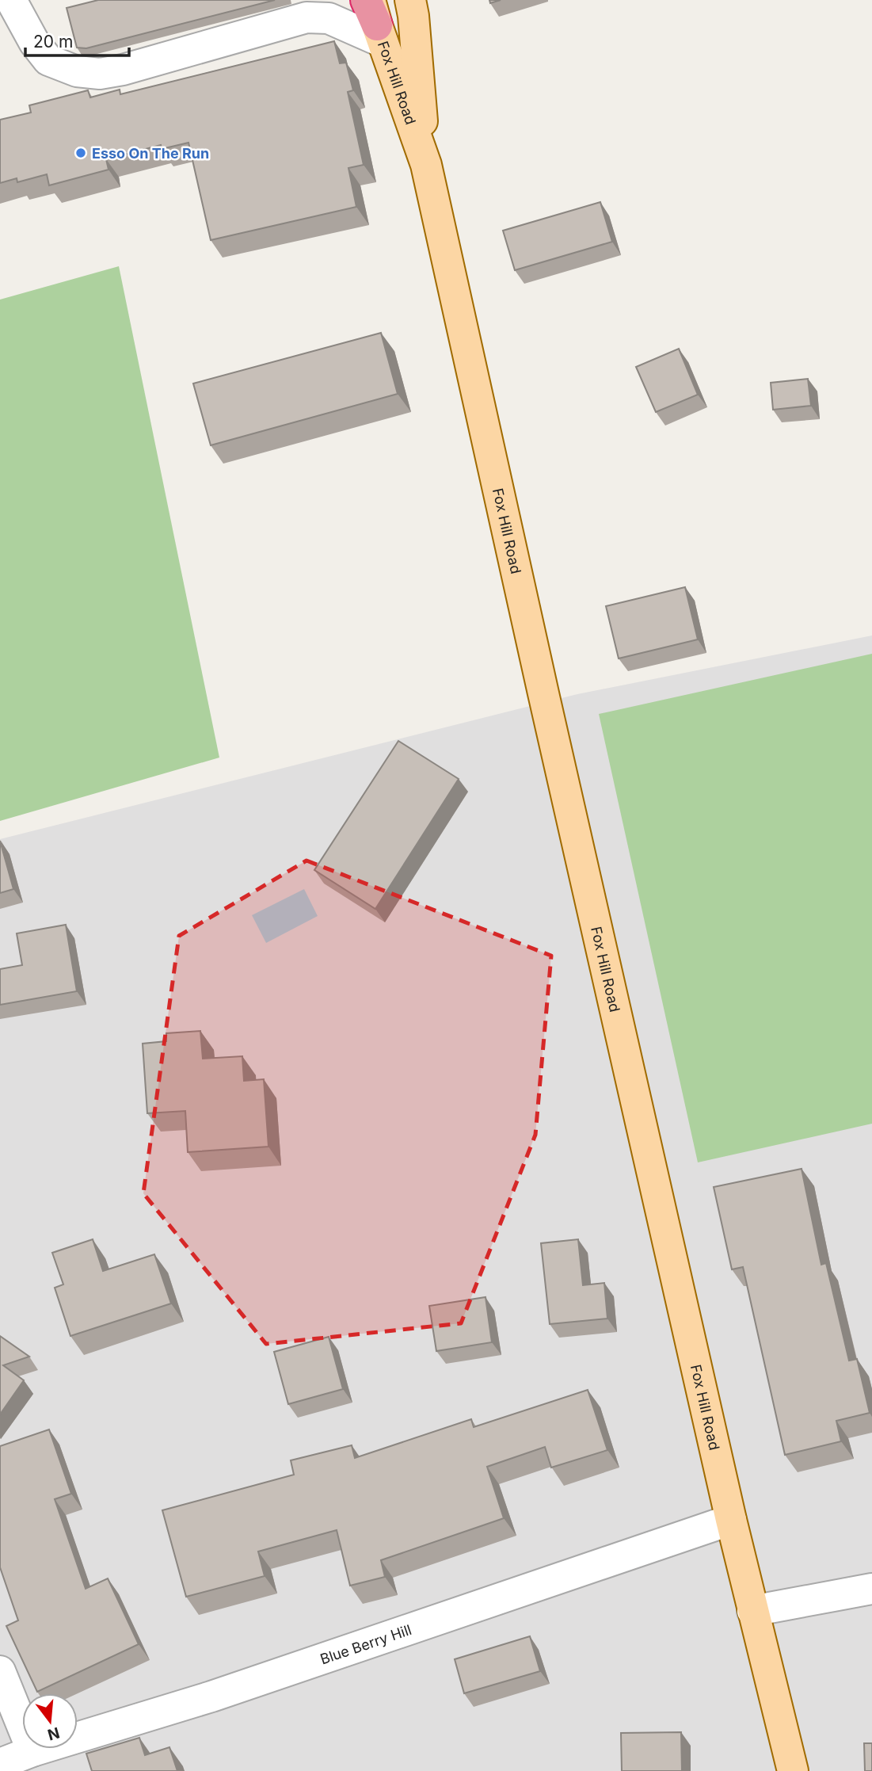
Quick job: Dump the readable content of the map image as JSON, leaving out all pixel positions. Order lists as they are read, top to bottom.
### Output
{
  "streets": {
    "main road": ["Fox Hill Road"],
    "street": ["Blue Berry Hill"]
  },
  "crossings": [
    ["Fox Hill Road", "Blue Berry Hill"]
  ],
  "places": ["Esso On The Run"],
  "scale_bar": "20 m",
  "north": "bottom"
}
